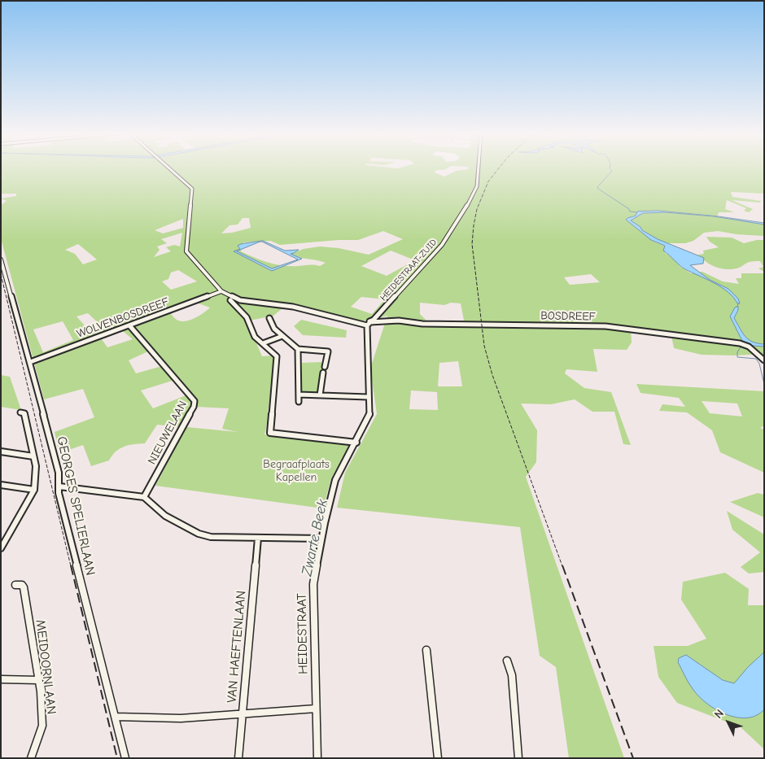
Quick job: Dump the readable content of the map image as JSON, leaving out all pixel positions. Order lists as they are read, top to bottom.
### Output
{
  "streets": {
    "street": [
      "HEIDESTRAAT-ZUID",
      "BOSDREEF",
      "WOLVENBOSDREEF",
      "NIEUWELAAN",
      "GEORGES SPELIERLAAN",
      "HEIDESTRAAT",
      "VAN HAEFTENLAAN",
      "MEIDOORNLAAN"
    ]
  },
  "crossings": [
    ["HEIDESTRAAT-ZUID", "BOSDREEF"],
    ["HEIDESTRAAT-ZUID", "HEIDESTRAAT"],
    ["BOSDREEF", "HEIDESTRAAT"],
    ["WOLVENBOSDREEF", "NIEUWELAAN"],
    ["WOLVENBOSDREEF", "GEORGES SPELIERLAAN"]
  ],
  "water": ["Zwarte Beek"],
  "parks": ["Begraafplaats Kapellen"],
  "north": "top left"
}
